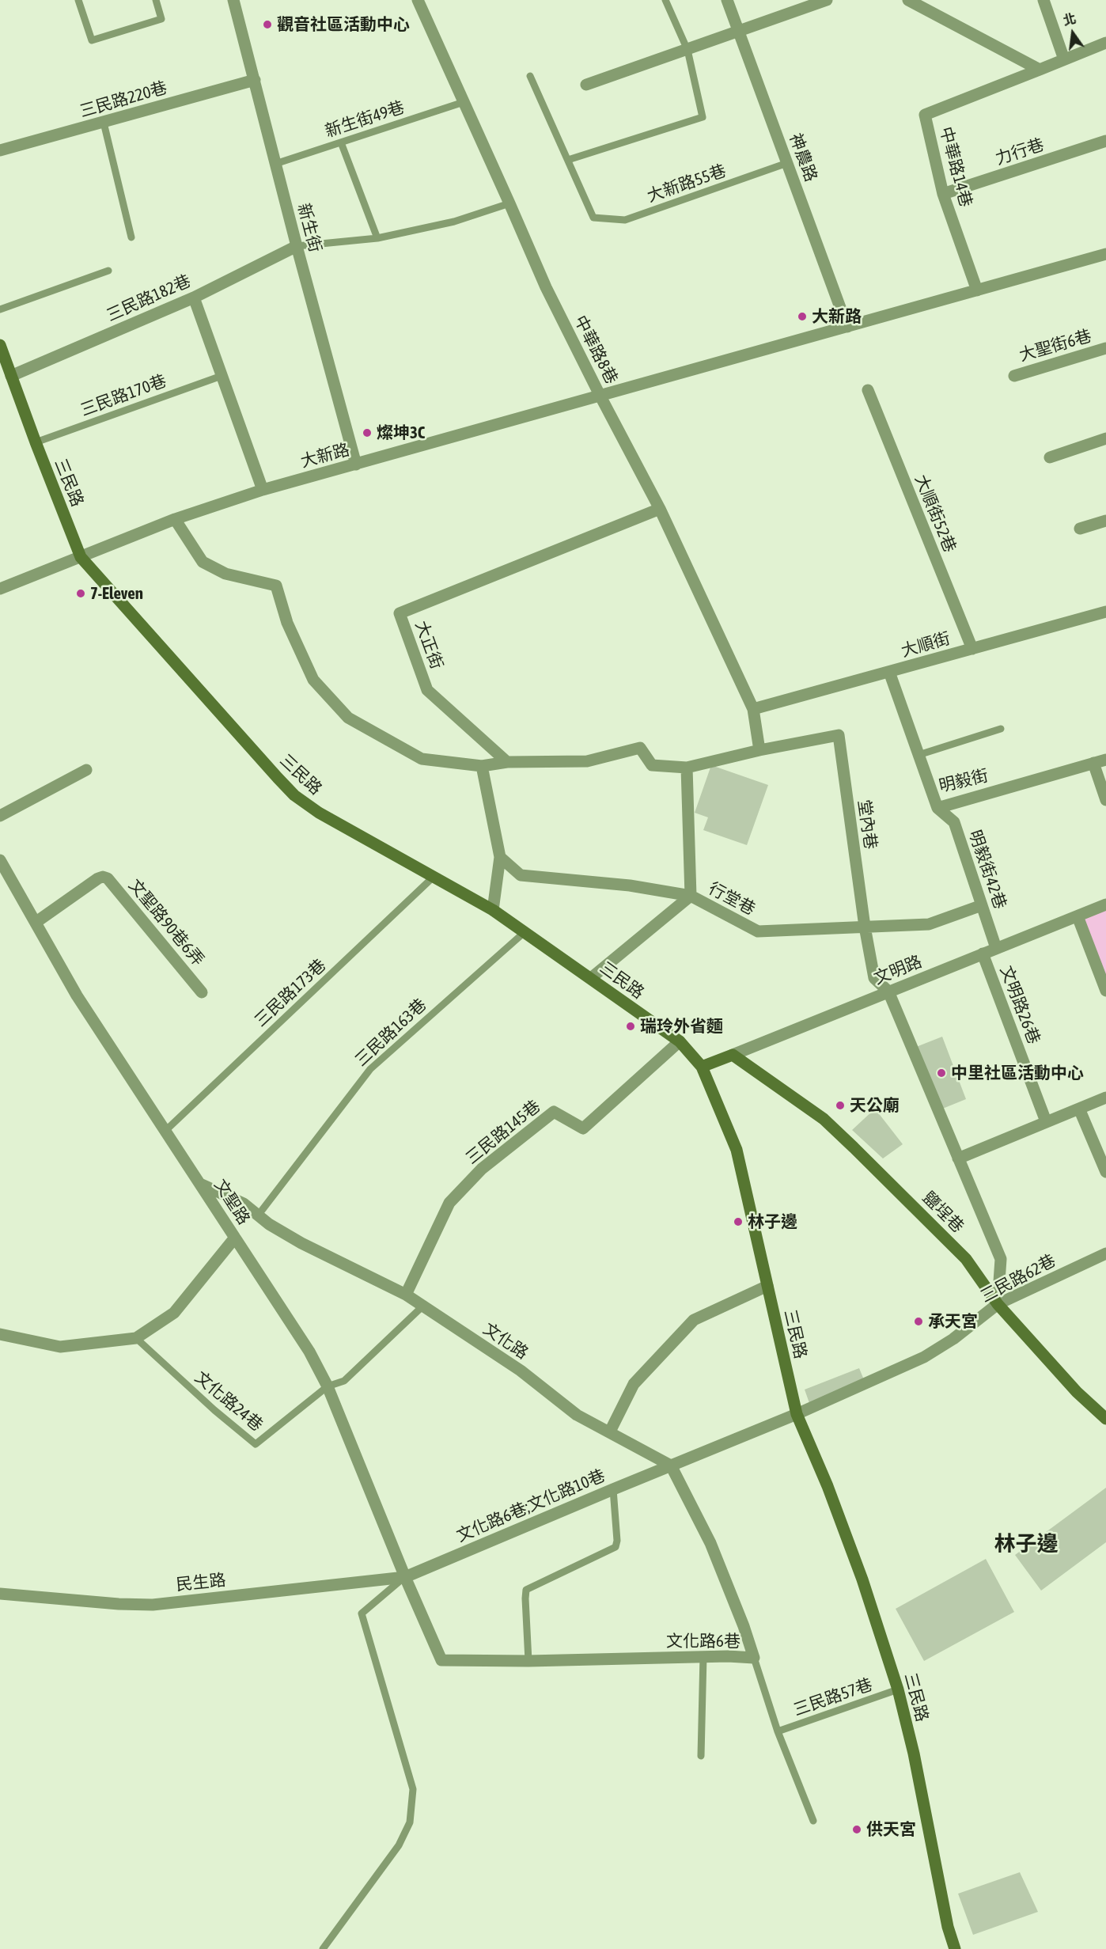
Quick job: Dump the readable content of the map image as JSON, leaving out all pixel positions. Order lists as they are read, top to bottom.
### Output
{
  "streets": {
    "main road": ["三民路", "文明路", "鹽埕巷"],
    "street": [
      "三民路220巷",
      "力行巷",
      "神農路",
      "中華路14巷",
      "新生街",
      "三民路182巷",
      "大聖街6巷",
      "中華路8巷",
      "大新路",
      "大順街52巷",
      "大正街",
      "大順街",
      "明毅街",
      "堂內巷",
      "明毅街42巷",
      "行堂巷",
      "文聖路90巷6弄",
      "文明路26巷",
      "三民路145巷",
      "文聖路",
      "三民路62巷",
      "文化路",
      "文化路6巷;文化路10巷",
      "民生路",
      "文化路6巷"
    ],
    "lane": [
      "新生街49巷",
      "大新路55巷",
      "三民路170巷",
      "三民路173巷",
      "三民路163巷",
      "文化路24巷",
      "三民路57巷"
    ]
  },
  "crossings": [
    ["三民路220巷", "新生街"],
    ["新生街49巷", "新生街"],
    ["新生街49巷", "中華路8巷"],
    ["力行巷", "中華路14巷"],
    ["神農路", "大新路55巷"],
    ["神農路", "大新路"],
    ["中華路14巷", "大新路"],
    ["新生街", "三民路182巷"],
    ["新生街", "大新路"],
    ["三民路182巷", "三民路"],
    ["中華路8巷", "大新路"],
    ["中華路8巷", "大正街"],
    ["中華路8巷", "大順街"],
    ["中華路8巷", "堂內巷"],
    ["三民路170巷", "三民路"],
    ["大新路", "三民路"],
    ["三民路", "文明路"],
    ["三民路", "三民路173巷"],
    ["三民路", "三民路163巷"],
    ["三民路", "三民路145巷"],
    ["三民路", "三民路62巷"],
    ["三民路", "三民路57巷"],
    ["大順街52巷", "大順街"],
    ["大順街", "明毅街"],
    ["明毅街", "明毅街42巷"],
    ["堂內巷", "行堂巷"],
    ["堂內巷", "文明路"],
    ["堂內巷", "鹽埕巷"],
    ["堂內巷", "三民路62巷"],
    ["明毅街42巷", "行堂巷"],
    ["明毅街42巷", "文明路"],
    ["文聖路90巷6弄", "文聖路"],
    ["文明路", "文明路26巷"],
    ["文明路", "鹽埕巷"],
    ["三民路173巷", "文聖路"],
    ["三民路163巷", "文化路"],
    ["三民路145巷", "文化路"],
    ["文聖路", "文化路"],
    ["文聖路", "文化路24巷"],
    ["文聖路", "文化路6巷;文化路10巷"],
    ["文聖路", "民生路"],
    ["文聖路", "文化路6巷"],
    ["鹽埕巷", "三民路62巷"],
    ["文化路", "文化路6巷;文化路10巷"],
    ["文化路", "文化路6巷"],
    ["文化路6巷;文化路10巷", "民生路"],
    ["文化路6巷;文化路10巷", "文化路6巷"],
    ["民生路", "文化路6巷"],
    ["文化路6巷", "三民路57巷"]
  ],
  "districts": ["林子邊"],
  "places": [
    "觀音社區活動中心",
    "大新路",
    "燦坤3C",
    "7-Eleven",
    "瑞玲外省麵",
    "中里社區活動中心",
    "天公廟",
    "林子邊",
    "承天宮",
    "供天宮"
  ],
  "north": "top"
}
